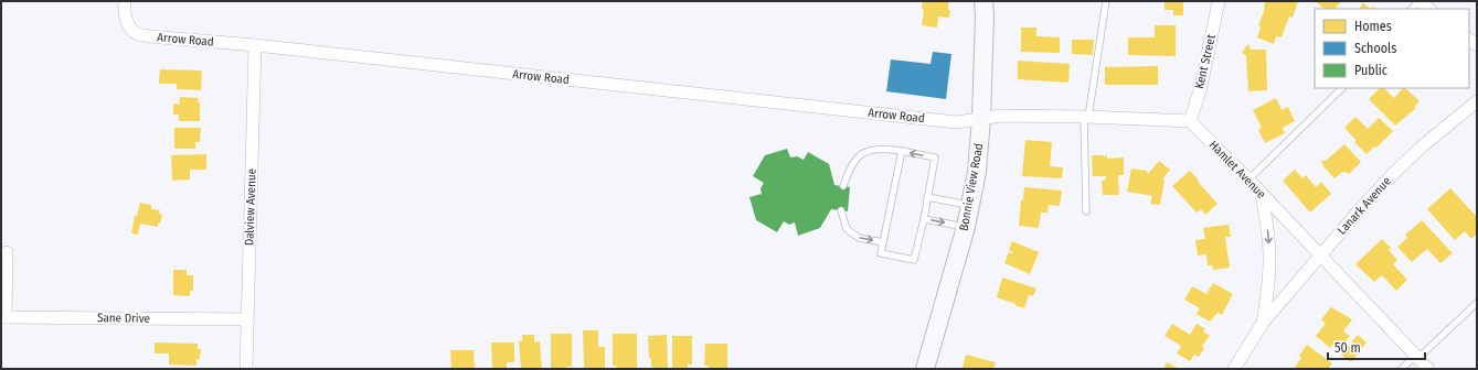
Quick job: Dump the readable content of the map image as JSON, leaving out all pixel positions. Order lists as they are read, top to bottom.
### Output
{
  "streets": {
    "street": [
      "Arrow Road",
      "Kent Street",
      "Hamlet Avenue",
      "Bonnie View Road",
      "Lanark Avenue",
      "Dalview Avenue",
      "Sane Drive"
    ]
  },
  "crossings": [
    ["Arrow Road", "Bonnie View Road"],
    ["Arrow Road", "Dalview Avenue"],
    ["Kent Street", "Hamlet Avenue"],
    ["Hamlet Avenue", "Lanark Avenue"],
    ["Dalview Avenue", "Sane Drive"]
  ],
  "legend": ["Homes", "Schools", "Public"],
  "scale_bar": "50 m"
}
